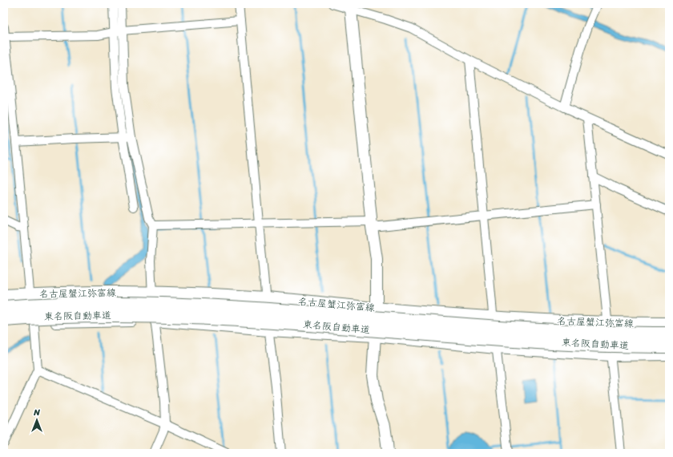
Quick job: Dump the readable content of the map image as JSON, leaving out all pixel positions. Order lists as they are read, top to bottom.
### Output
{
  "streets": {
    "highway": ["東名阪自動車道"],
    "main road": ["名古屋蟹江弥富線"]
  },
  "north": "top"
}
